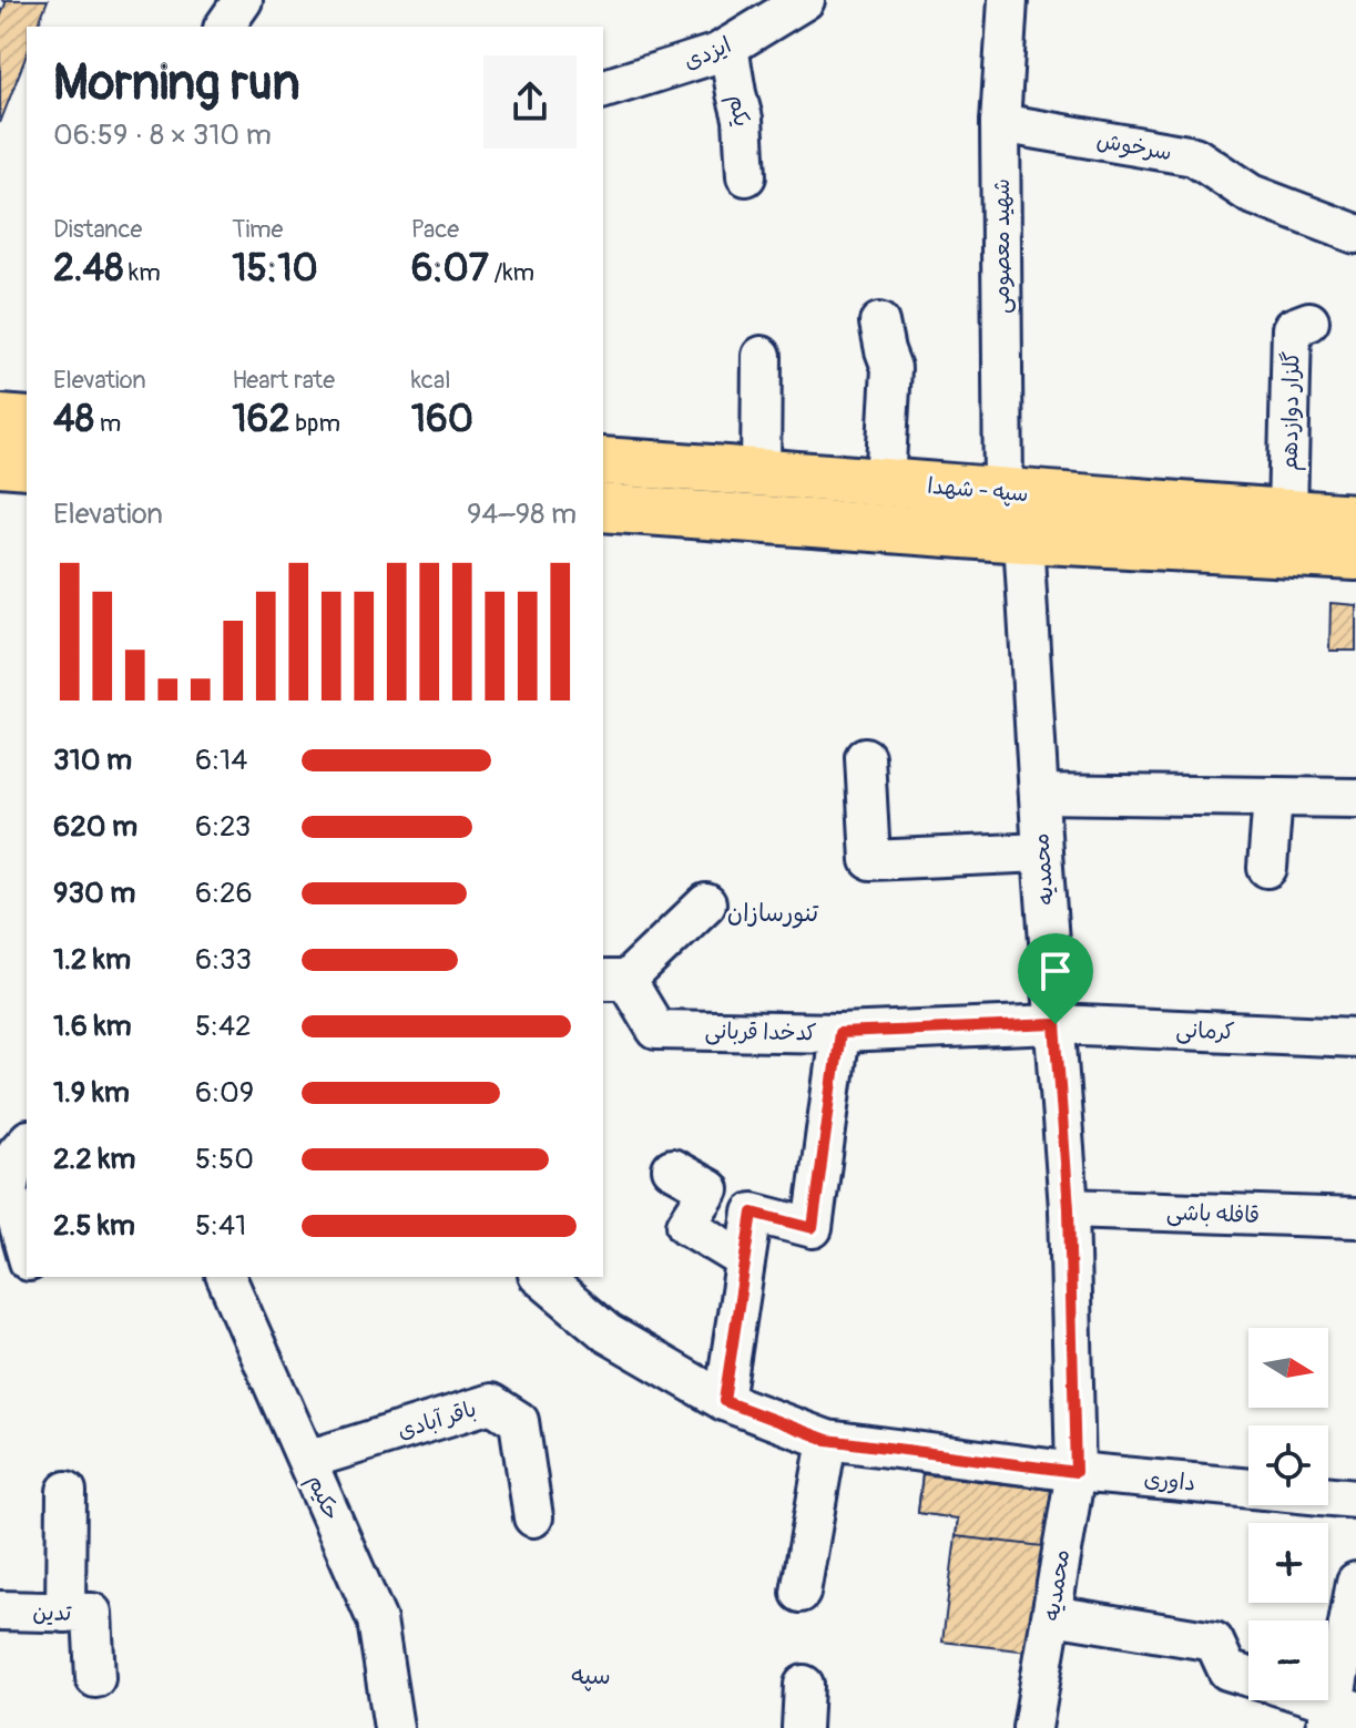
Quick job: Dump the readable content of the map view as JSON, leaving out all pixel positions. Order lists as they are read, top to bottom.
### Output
{
  "streets": {
    "main road": ["سپه - شهدا"],
    "street": [
      "ایزدی",
      "یکم",
      "سرخوش",
      "شهید معصومی",
      "گلزار دوازدهم",
      "محمدیه",
      "کرمانی",
      "کدخدا قربانی",
      "قافله باشی",
      "باقر آبادی",
      "داوری",
      "حکیم",
      "تدین"
    ]
  },
  "crossings": [
    ["ایزدی", "یکم"],
    ["سرخوش", "شهید معصومی"],
    ["شهید معصومی", "سپه - شهدا"],
    ["گلزار دوازدهم", "سپه - شهدا"],
    ["سپه - شهدا", "محمدیه"],
    ["محمدیه", "کرمانی"],
    ["محمدیه", "کدخدا قربانی"],
    ["محمدیه", "قافله باشی"],
    ["محمدیه", "داوری"],
    ["کرمانی", "کدخدا قربانی"],
    ["باقر آبادی", "حکیم"]
  ],
  "districts": ["تنورسازان", "سپه"],
  "north": "right",
  "page": {
    "heading": ["Morning run", "06:59 · 8 × 310 m"],
    "stats": [
      ["Distance", "2.48 km"],
      ["Time", "15:10"],
      ["Pace", "6:07 /km"],
      ["Elevation", "48 m"],
      ["Heart rate", "162 bpm"],
      ["kcal", "160"]
    ],
    "chart": ["Elevation", "94–98 m"],
    "list": [
      {
        "name": "310 m",
        "note": "6:14"
      },
      {
        "name": "620 m",
        "note": "6:23"
      },
      {
        "name": "930 m",
        "note": "6:26"
      },
      {
        "name": "1.2 km",
        "note": "6:33"
      },
      {
        "name": "1.6 km",
        "note": "5:42"
      },
      {
        "name": "1.9 km",
        "note": "6:09"
      },
      {
        "name": "2.2 km",
        "note": "5:50"
      },
      {
        "name": "2.5 km",
        "note": "5:41"
      }
    ],
    "map_buttons": ["+", "−"]
  }
}
